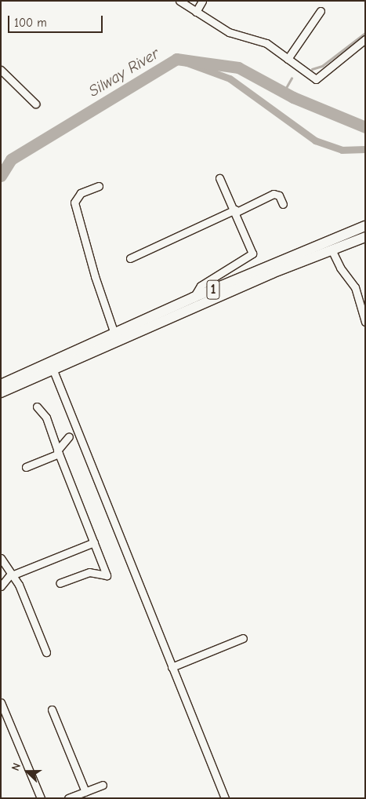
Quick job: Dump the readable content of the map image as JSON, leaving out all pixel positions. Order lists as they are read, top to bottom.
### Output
{
  "streets": {
    "highway": ["1"]
  },
  "water": ["Silway River"],
  "scale_bar": "100 m",
  "north": "left"
}
